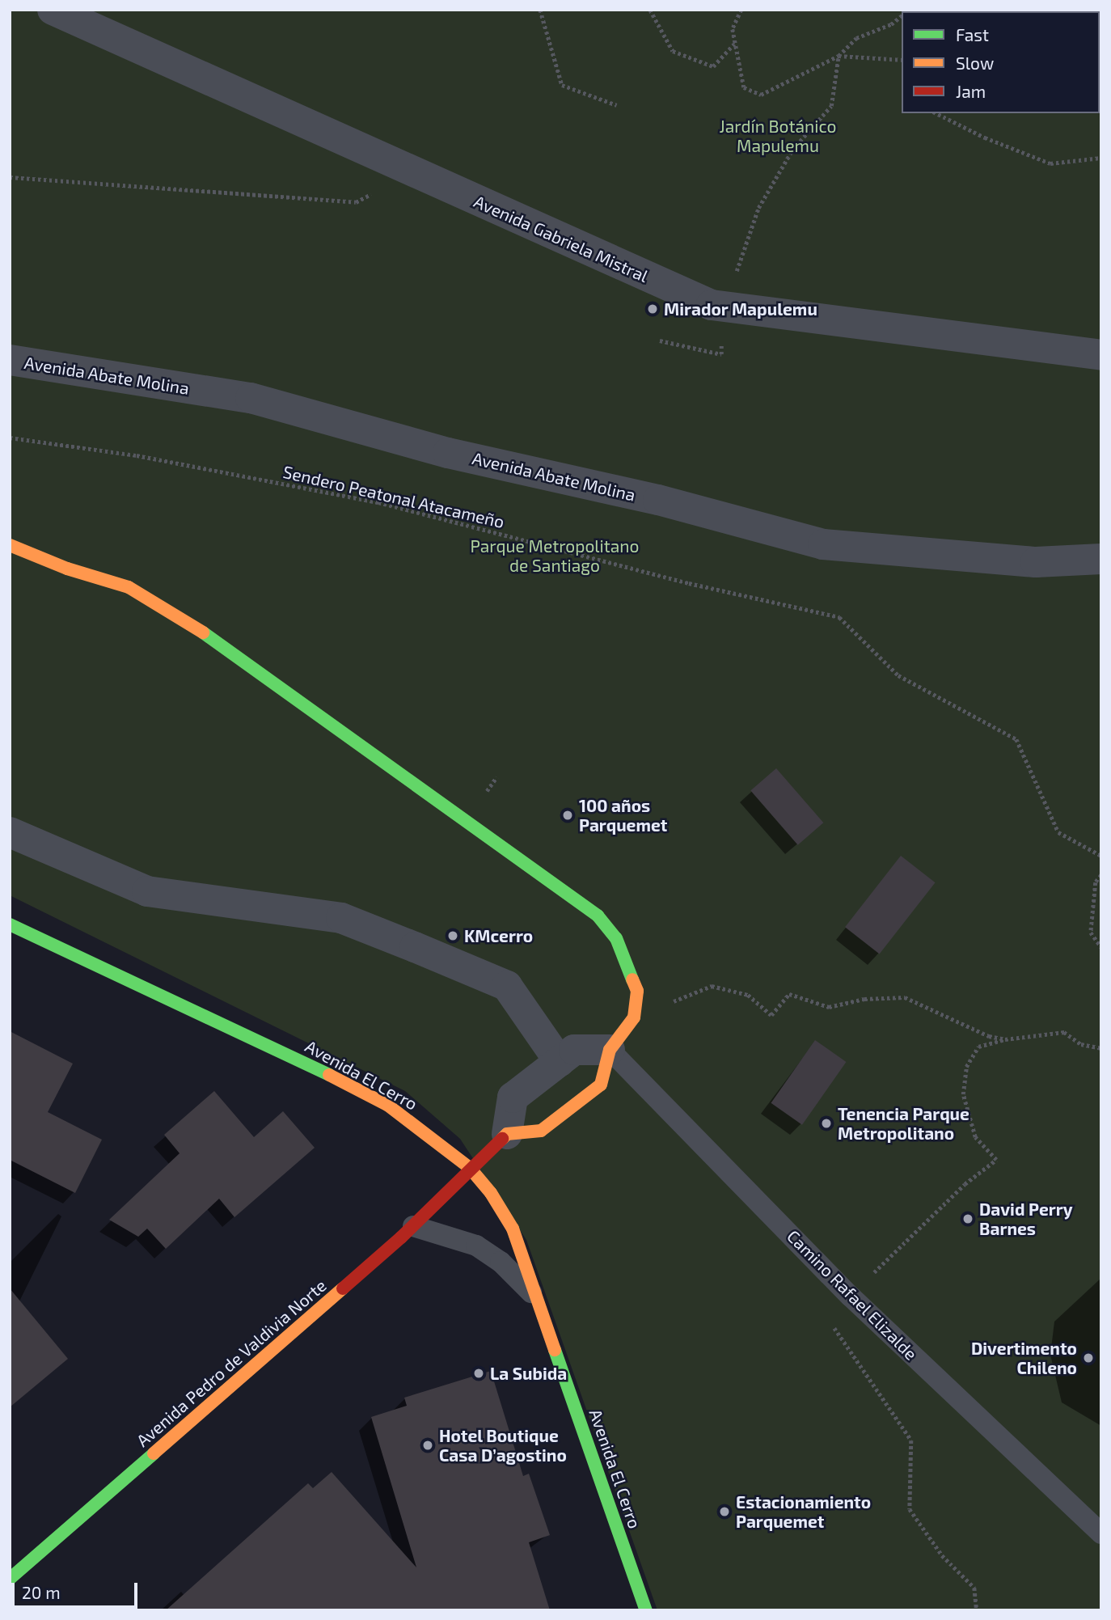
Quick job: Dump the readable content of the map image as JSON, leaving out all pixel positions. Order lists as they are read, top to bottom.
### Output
{
  "streets": {
    "street": [
      "Avenida Gabriela Mistral",
      "Avenida Abate Molina",
      "Avenida El Cerro",
      "Avenida Pedro de Valdivia Norte"
    ],
    "lane": ["Camino Rafael Elizalde"],
    "path": ["Sendero Peatonal Atacameño"]
  },
  "crossings": [
    ["Avenida El Cerro", "Avenida Pedro de Valdivia Norte"]
  ],
  "parks": ["Jardín Botánico Mapulemu", "Parque Metropolitano de Santiago"],
  "places": [
    "Mirador Mapulemu",
    "100 años Parquemet",
    "KMcerro",
    "Tenencia Parque Metropolitano",
    "David Perry Barnes",
    "Divertimento Chileno",
    "La Subida",
    "Hotel Boutique Casa D’agostino",
    "Estacionamiento Parquemet"
  ],
  "legend": ["Fast", "Slow", "Jam"],
  "scale_bar": "20 m"
}
